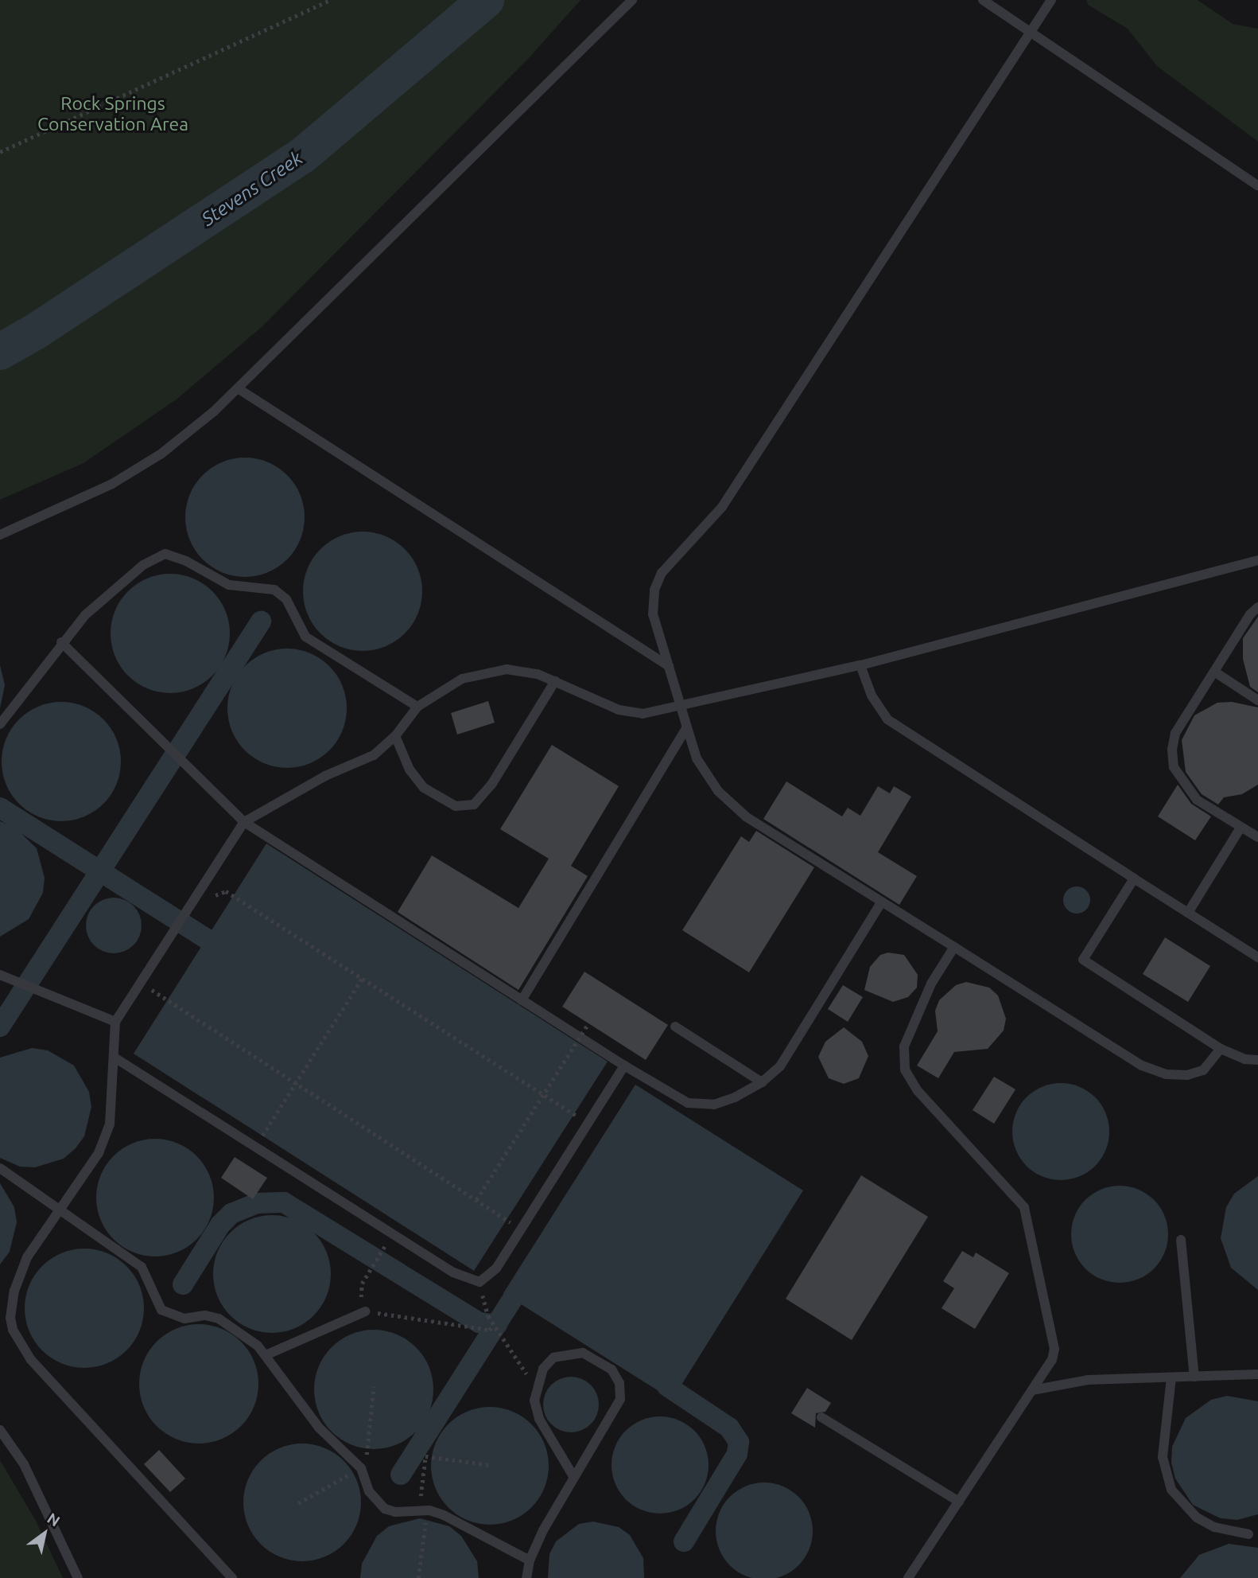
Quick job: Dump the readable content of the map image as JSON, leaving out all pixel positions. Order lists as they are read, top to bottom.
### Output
{
  "water": ["Stevens Creek"],
  "parks": ["Rock Springs Conservation Area"],
  "north": "top right"
}
